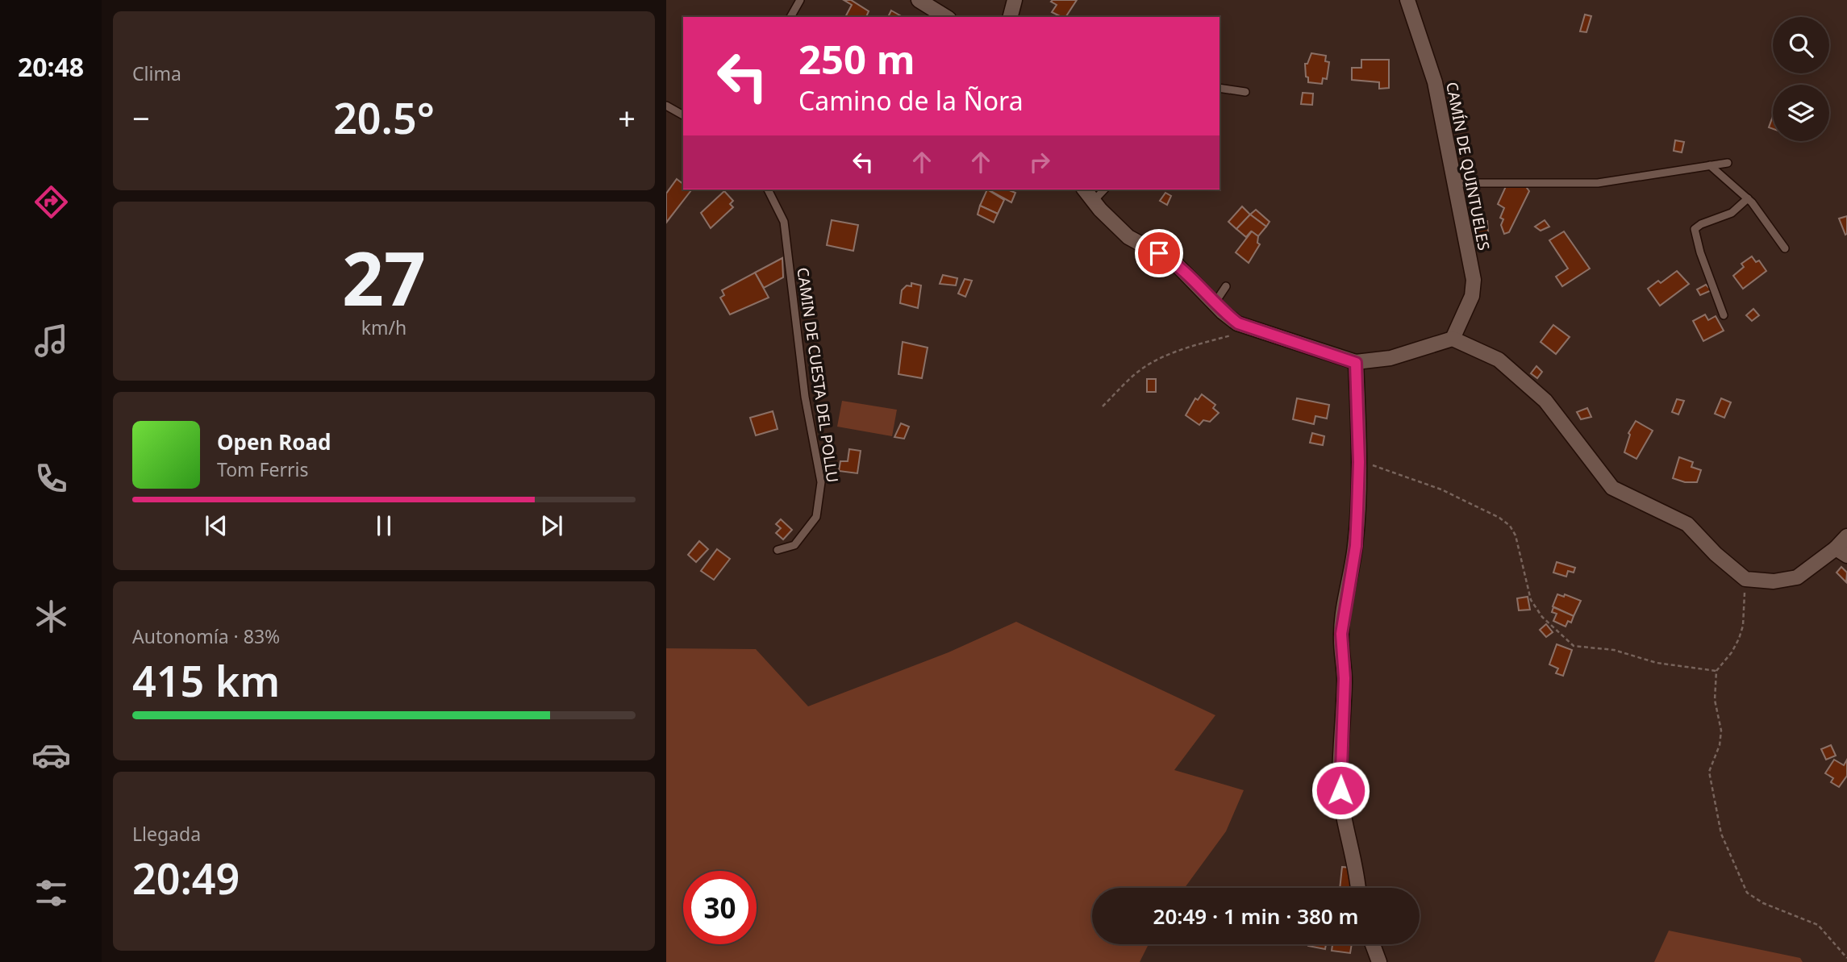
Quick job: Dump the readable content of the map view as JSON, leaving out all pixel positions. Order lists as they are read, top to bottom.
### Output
{
  "streets": {
    "street": ["CAMÍN DE QUINTUELES"],
    "lane": ["CAMIN DE CUESTA DEL POLLU"]
  },
  "page": {
    "tabs": "20:48",
    "tile": [
      "Clima",
      ["27", "km/h"],
      ["Autonomía · 83%", "415 km"],
      ["Llegada", "20:49"]
    ],
    "turn": ["250 m", "Camino de la Ñora"],
    "heat": ["−", "20.5°", "+"],
    "song": ["Open Road", "Tom Ferris"],
    "limit": "30",
    "trip": "20:49 · 1 min · 380 m"
  }
}
